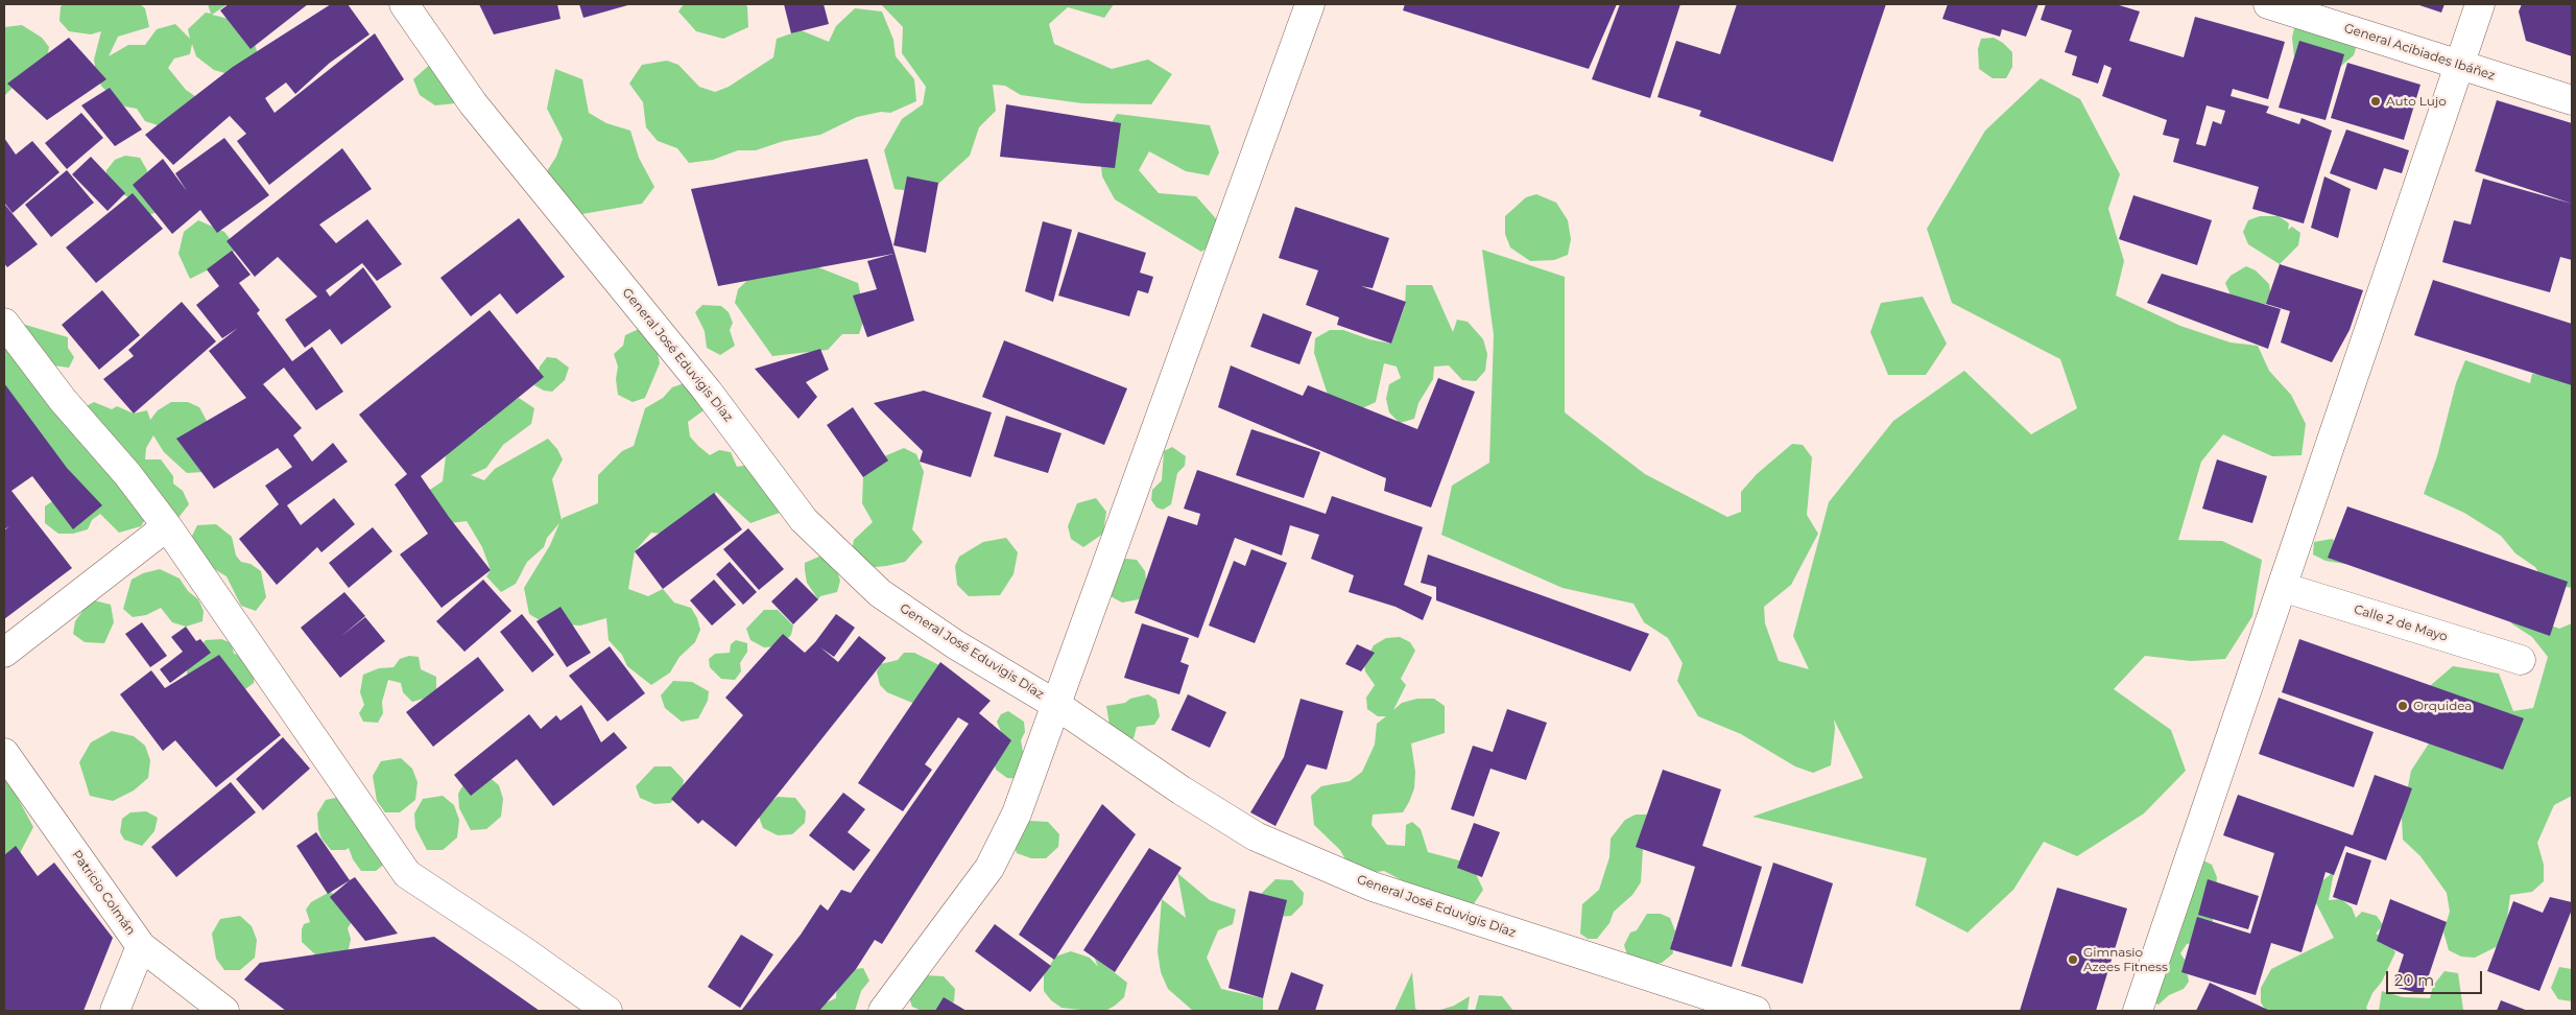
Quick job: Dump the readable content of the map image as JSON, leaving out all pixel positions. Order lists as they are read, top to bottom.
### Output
{
  "streets": {
    "street": [
      "General Acibiades Ibáñez",
      "General José Eduvigis Díaz",
      "Calle 2 de Mayo",
      "Patricio Colmán"
    ]
  },
  "places": ["Auto Lujo", "Orquidea", "Gimnasio Azees Fitness"],
  "scale_bar": "20 m"
}
